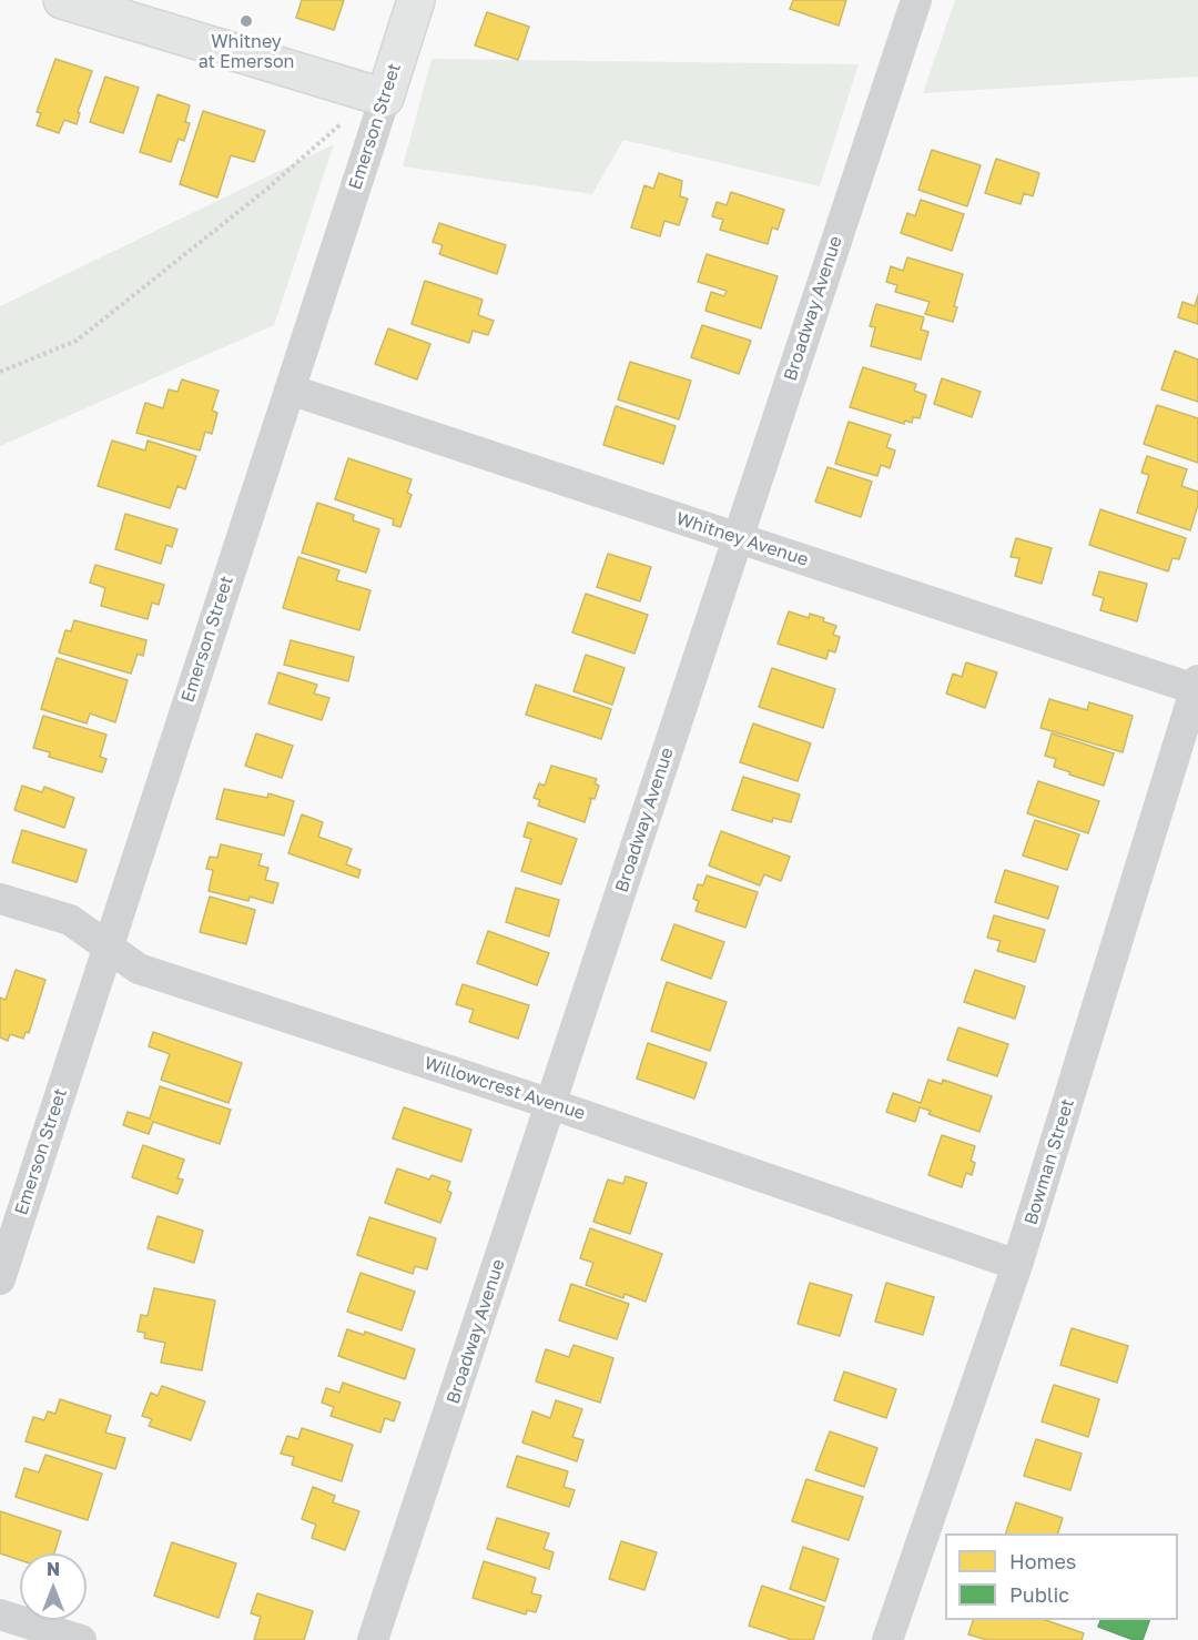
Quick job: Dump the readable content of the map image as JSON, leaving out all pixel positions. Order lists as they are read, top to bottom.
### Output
{
  "streets": {
    "street": [
      "Emerson Street",
      "Broadway Avenue",
      "Whitney Avenue",
      "Willowcrest Avenue",
      "Bowman Street"
    ]
  },
  "crossings": [
    ["Emerson Street", "Whitney Avenue"],
    ["Emerson Street", "Willowcrest Avenue"],
    ["Broadway Avenue", "Whitney Avenue"],
    ["Broadway Avenue", "Willowcrest Avenue"],
    ["Whitney Avenue", "Bowman Street"],
    ["Willowcrest Avenue", "Bowman Street"]
  ],
  "places": ["Whitney at Emerson"],
  "legend": ["Homes", "Public"],
  "north": "top"
}
